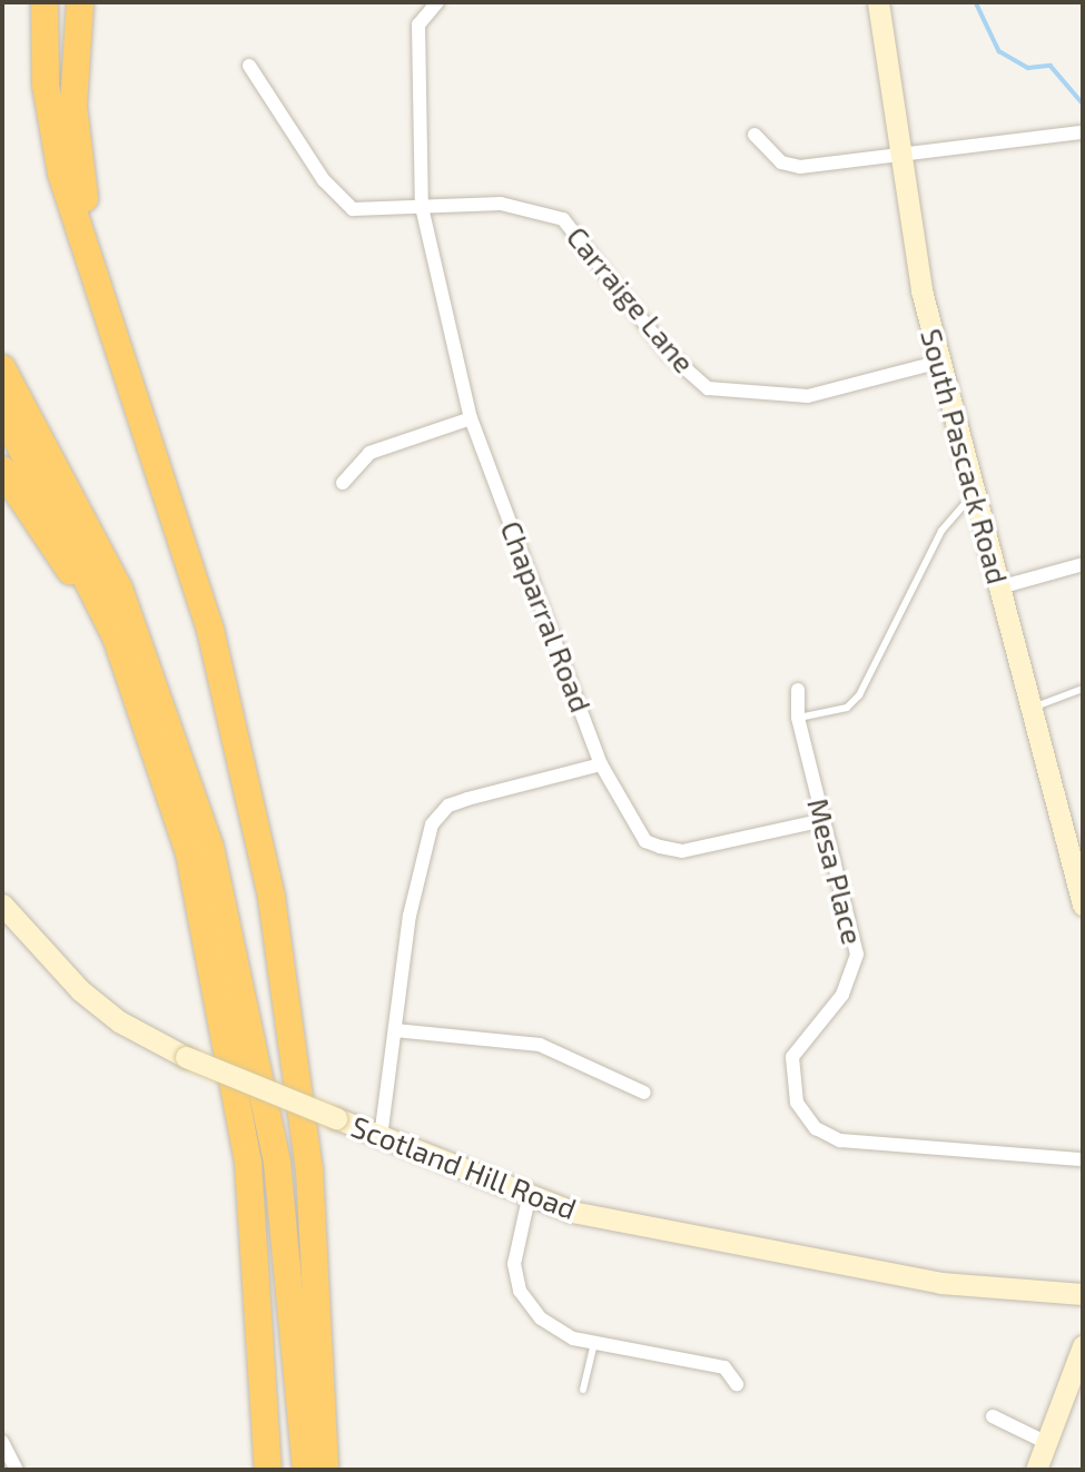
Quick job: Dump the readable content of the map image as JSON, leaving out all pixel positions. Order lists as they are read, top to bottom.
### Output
{
  "streets": {
    "street": [
      "Carraige Lane",
      "South Pascack Road",
      "Chaparral Road",
      "Mesa Place",
      "Scotland Hill Road"
    ]
  },
  "crossings": [
    ["Carraige Lane", "South Pascack Road"],
    ["Carraige Lane", "Chaparral Road"],
    ["Chaparral Road", "Mesa Place"]
  ]
}
